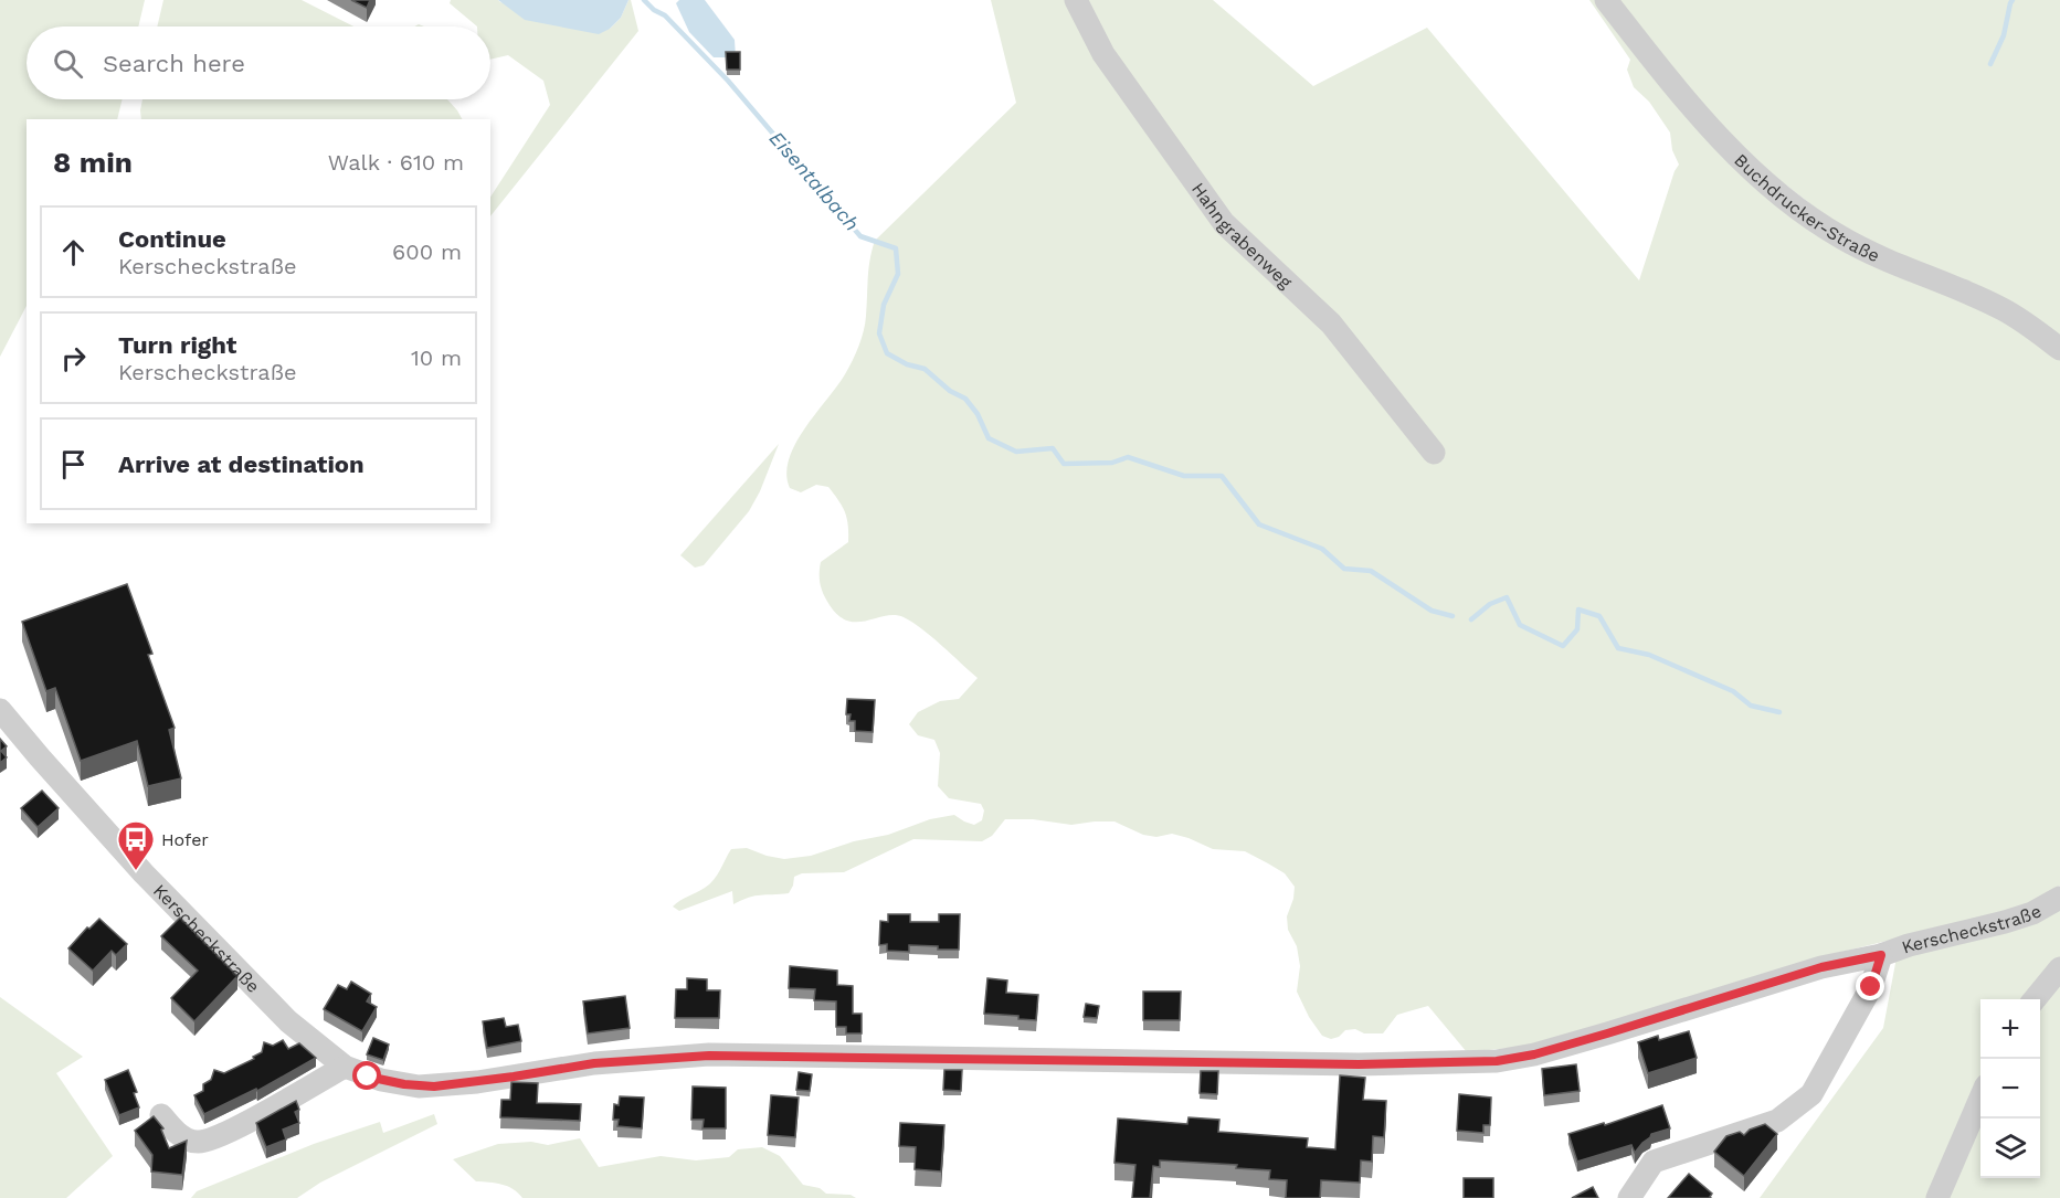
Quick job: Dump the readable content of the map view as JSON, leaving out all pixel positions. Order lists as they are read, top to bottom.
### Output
{
  "streets": {
    "street": ["Buchdrucker-Straße", "Hahngrabenweg", "Kerscheckstraße"]
  },
  "water": ["Eisentalbach"],
  "places": {
    "bus stop": ["Hofer"]
  },
  "page": {
    "search": "Search here",
    "heading": ["8 min", "Walk · 610 m"],
    "list": [
      ["Continue", "Kerscheckstraße", "600 m"],
      ["Turn right", "Kerscheckstraße", "10 m"],
      "Arrive at destination"
    ],
    "map_buttons": ["+", "−"]
  }
}
